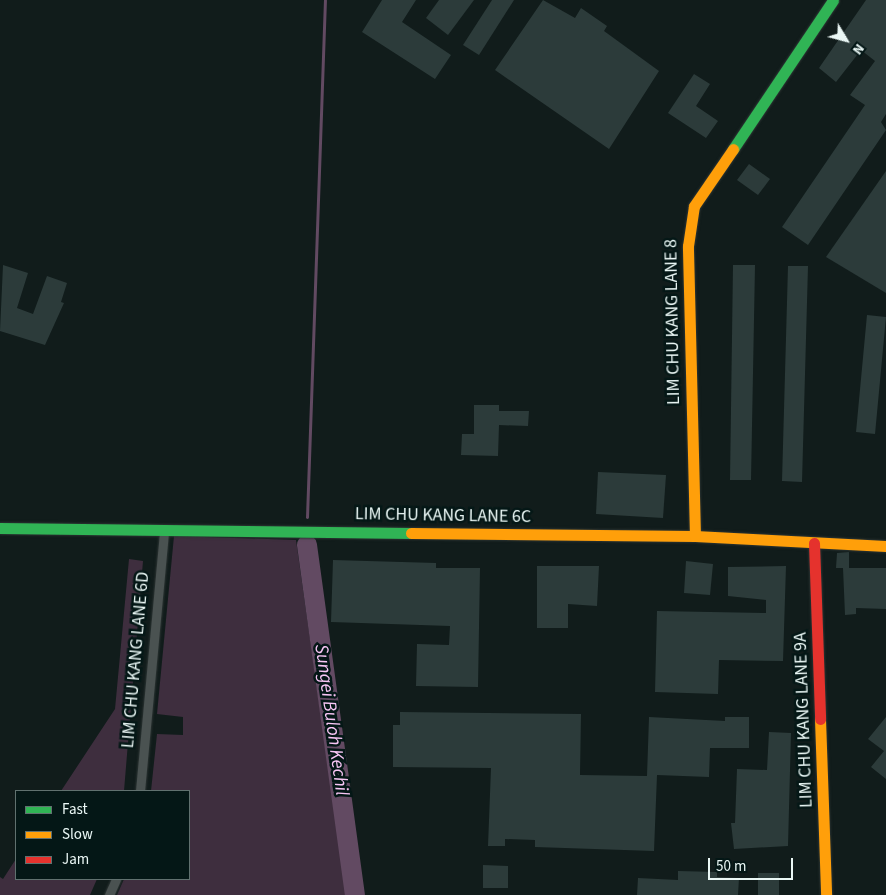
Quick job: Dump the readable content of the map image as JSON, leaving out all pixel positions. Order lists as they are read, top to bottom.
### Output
{
  "streets": {
    "street": [
      "LIM CHU KANG LANE 8",
      "LIM CHU KANG LANE 6C",
      "LIM CHU KANG LANE 6D",
      "LIM CHU KANG LANE 9A"
    ]
  },
  "crossings": [
    ["LIM CHU KANG LANE 8", "LIM CHU KANG LANE 6C"],
    ["LIM CHU KANG LANE 6C", "LIM CHU KANG LANE 6D"],
    ["LIM CHU KANG LANE 6C", "LIM CHU KANG LANE 9A"]
  ],
  "water": ["Sungei Buloh Kechil"],
  "legend": ["Fast", "Slow", "Jam"],
  "scale_bar": "50 m",
  "north": "bottom right"
}
